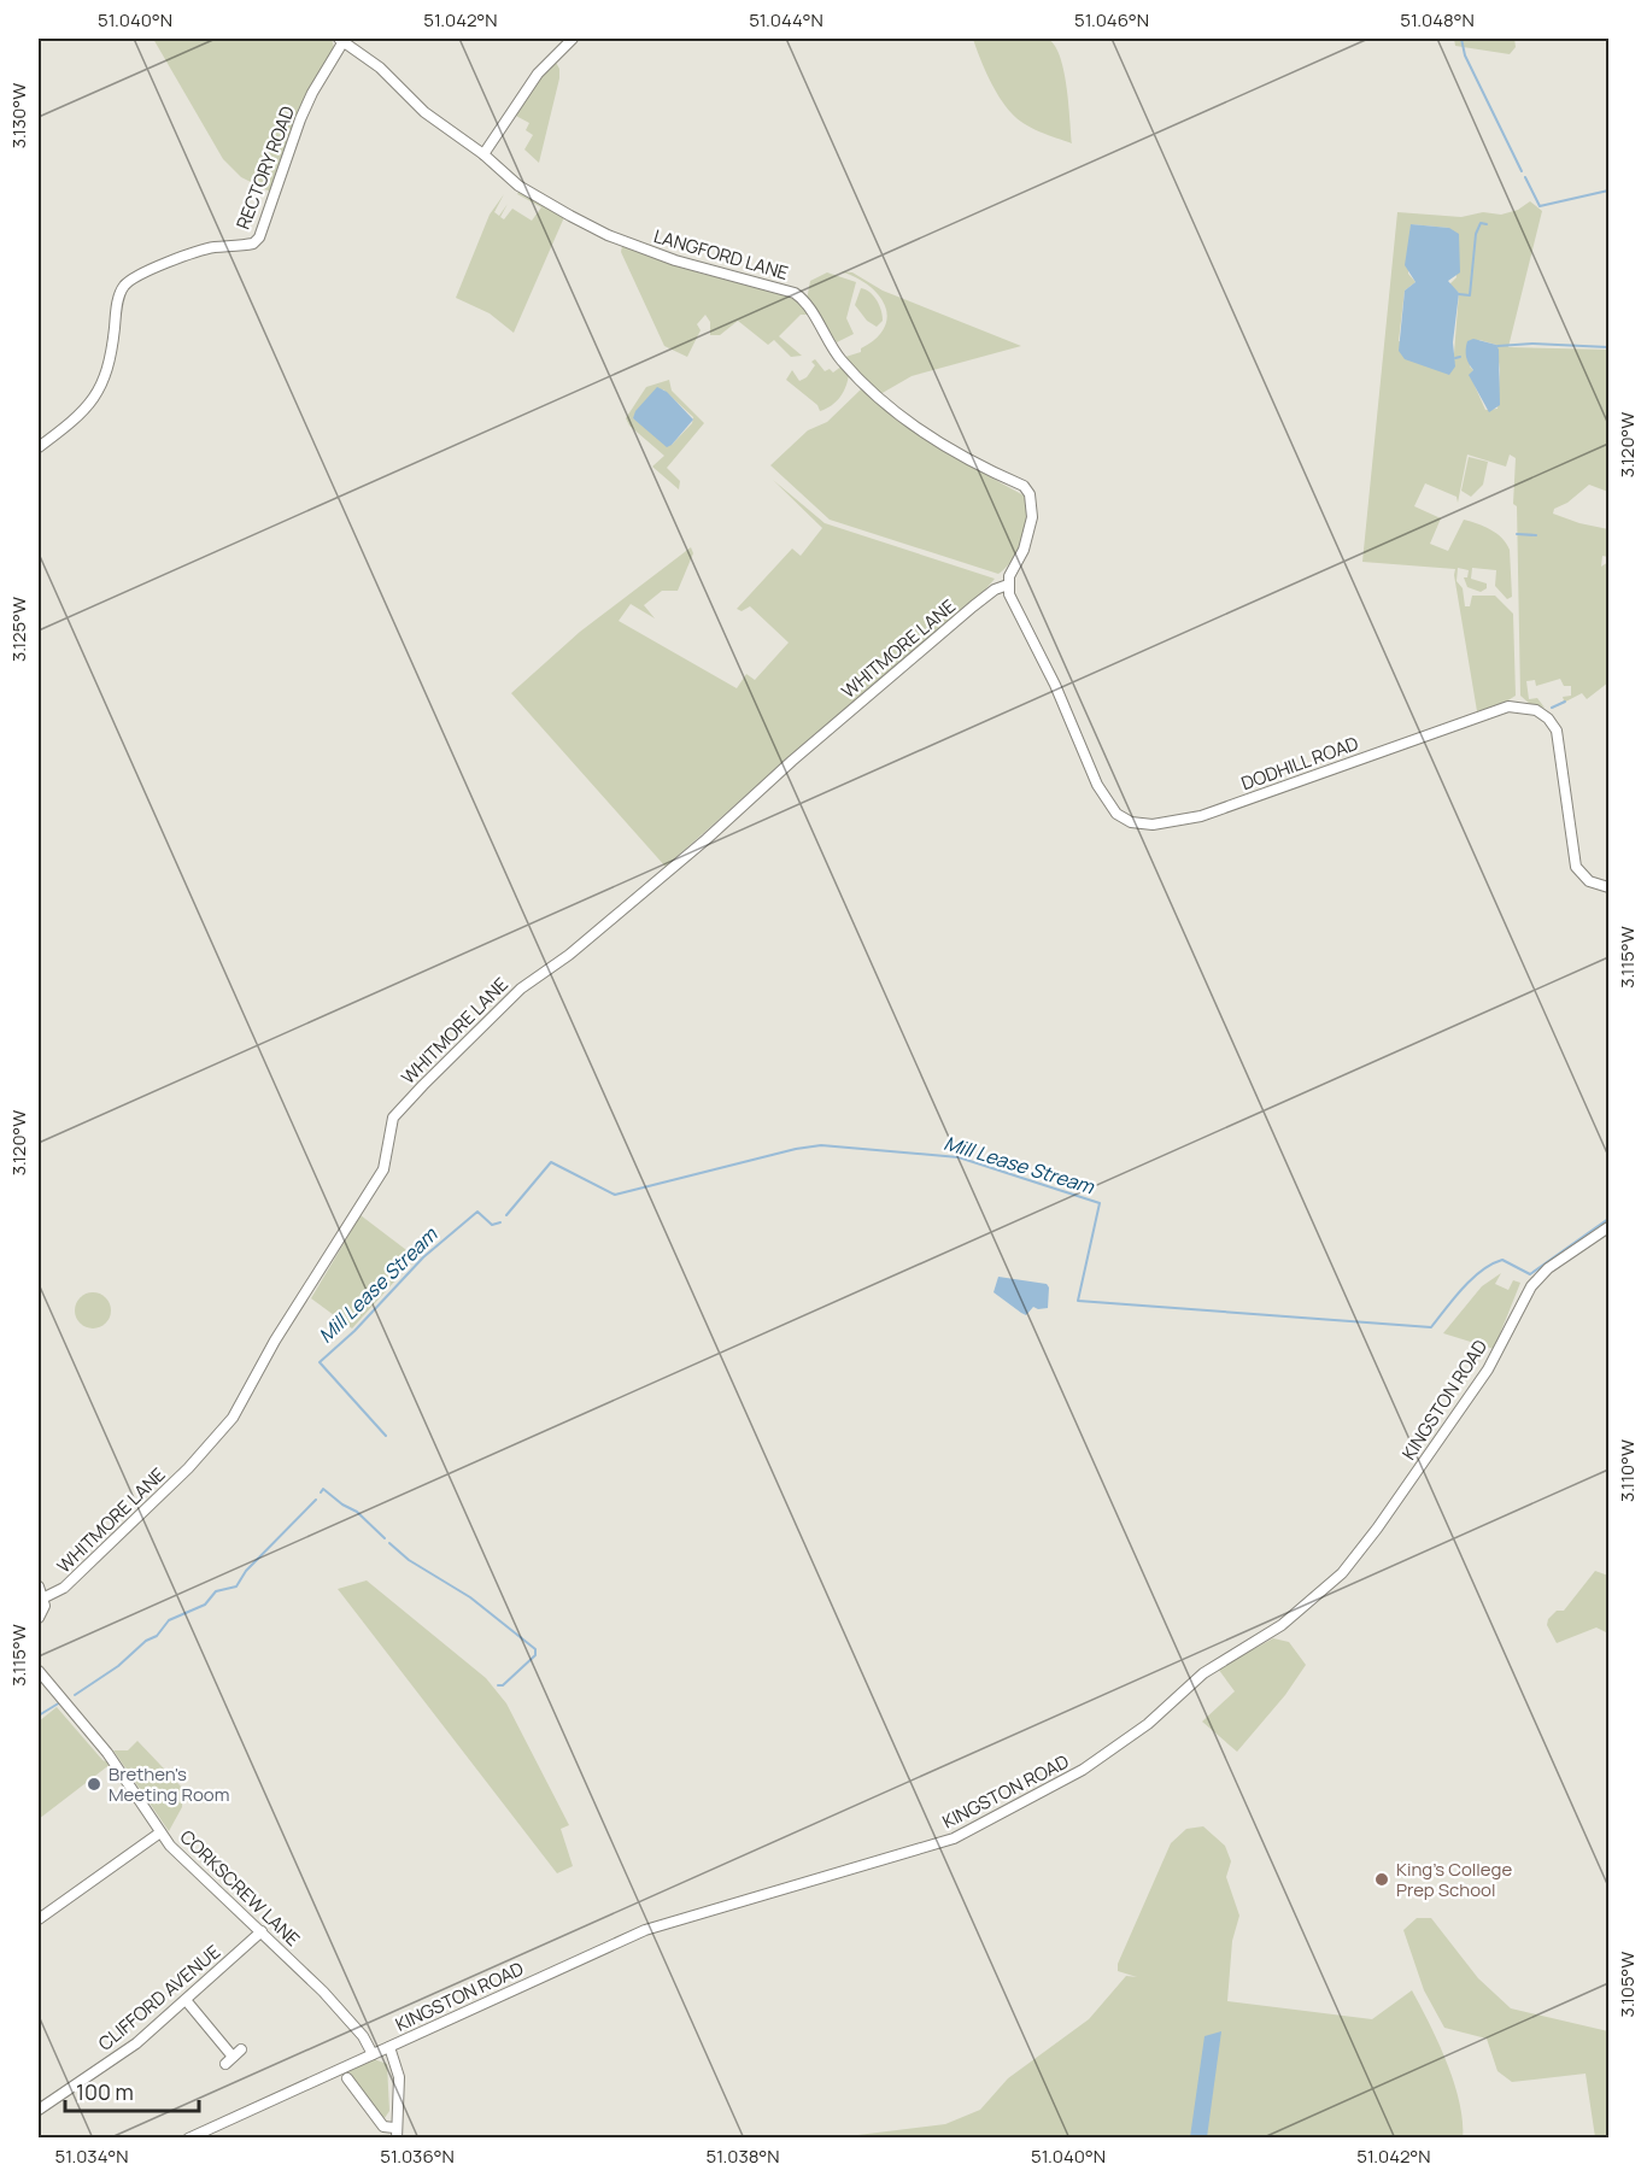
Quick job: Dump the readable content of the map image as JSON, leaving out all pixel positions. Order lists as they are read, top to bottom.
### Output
{
  "streets": {
    "street": [
      "RECTORY ROAD",
      "LANGFORD LANE",
      "WHITMORE LANE",
      "DODHILL ROAD",
      "KINGSTON ROAD",
      "CORKSCREW LANE",
      "CLIFFORD AVENUE"
    ]
  },
  "crossings": [
    ["RECTORY ROAD", "LANGFORD LANE"],
    ["LANGFORD LANE", "WHITMORE LANE"],
    ["LANGFORD LANE", "DODHILL ROAD"],
    ["WHITMORE LANE", "DODHILL ROAD"],
    ["KINGSTON ROAD", "CORKSCREW LANE"],
    ["CORKSCREW LANE", "CLIFFORD AVENUE"]
  ],
  "water": ["Mill Lease Stream"],
  "places": ["Brethen's Meeting Room", "King's College Prep School"],
  "scale_bar": "100 m",
  "coordinates": [
    "51.040°N",
    "51.042°N",
    "51.044°N",
    "51.046°N",
    "51.048°N",
    "3.130°W",
    "3.120°W",
    "3.125°W",
    "3.115°W",
    "3.110°W",
    "3.105°W",
    "51.034°N",
    "51.036°N",
    "51.038°N"
  ]
}
